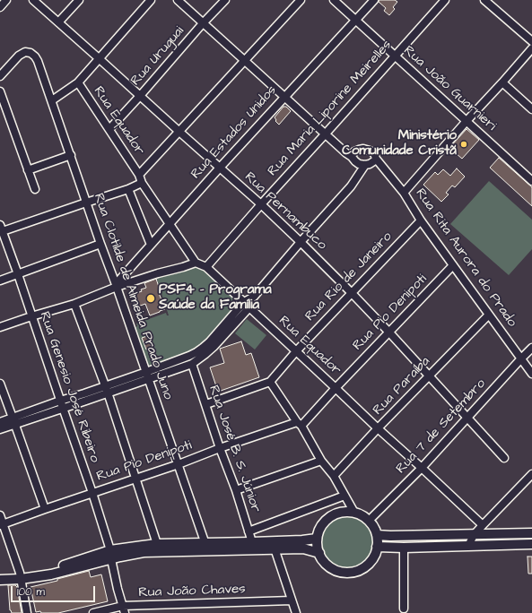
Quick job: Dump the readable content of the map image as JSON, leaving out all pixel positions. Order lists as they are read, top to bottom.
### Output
{
  "streets": {
    "street": [
      "Rua Uruguai",
      "Rua João Guarnieri",
      "Rua Maria Liporine Meirelles",
      "Rua Equador",
      "Rua Estados Unidos",
      "Rua Pernambuco",
      "Rua Rita Aurora do Prado",
      "Rua Rio de Janeiro",
      "Rua Clotilde de Almeida Prado Juno",
      "Rua Pio Denipoti",
      "Rua Paraíba",
      "Rua Genesio José Ribeiro",
      "Rua 7 de Setembro",
      "Rua José B. S. Júnior",
      "Rua João Chaves"
    ]
  },
  "crossings": [
    ["Rua Uruguai", "Rua Equador"],
    ["Rua Uruguai", "Rua Pernambuco"],
    ["Rua João Guarnieri", "Rua Maria Liporine Meirelles"],
    ["Rua João Guarnieri", "Rua Estados Unidos"],
    ["Rua Maria Liporine Meirelles", "Rua Equador"],
    ["Rua Maria Liporine Meirelles", "Rua Pernambuco"],
    ["Rua Equador", "Rua Estados Unidos"],
    ["Rua Equador", "Rua Rio de Janeiro"],
    ["Rua Equador", "Rua Pio Denipoti"],
    ["Rua Equador", "Rua Paraíba"],
    ["Rua Equador", "Rua 7 de Setembro"],
    ["Rua Estados Unidos", "Rua Pernambuco"],
    ["Rua Estados Unidos", "Rua Clotilde de Almeida Prado Juno"],
    ["Rua Pernambuco", "Rua Rio de Janeiro"],
    ["Rua Pernambuco", "Rua Pio Denipoti"],
    ["Rua Pernambuco", "Rua Paraíba"],
    ["Rua Pernambuco", "Rua 7 de Setembro"],
    ["Rua Rita Aurora do Prado", "Rua Rio de Janeiro"],
    ["Rua Rita Aurora do Prado", "Rua Pio Denipoti"],
    ["Rua Rita Aurora do Prado", "Rua Paraíba"],
    ["Rua Rita Aurora do Prado", "Rua 7 de Setembro"],
    ["Rua Clotilde de Almeida Prado Juno", "Rua Pio Denipoti"],
    ["Rua Pio Denipoti", "Rua Genesio José Ribeiro"],
    ["Rua Pio Denipoti", "Rua José B. S. Júnior"],
    ["Rua Genesio José Ribeiro", "Rua João Chaves"]
  ],
  "places": ["Ministério Comunidade Cristã", "PSF4 - Programa Saúde da Família"],
  "scale_bar": "100 m"
}
